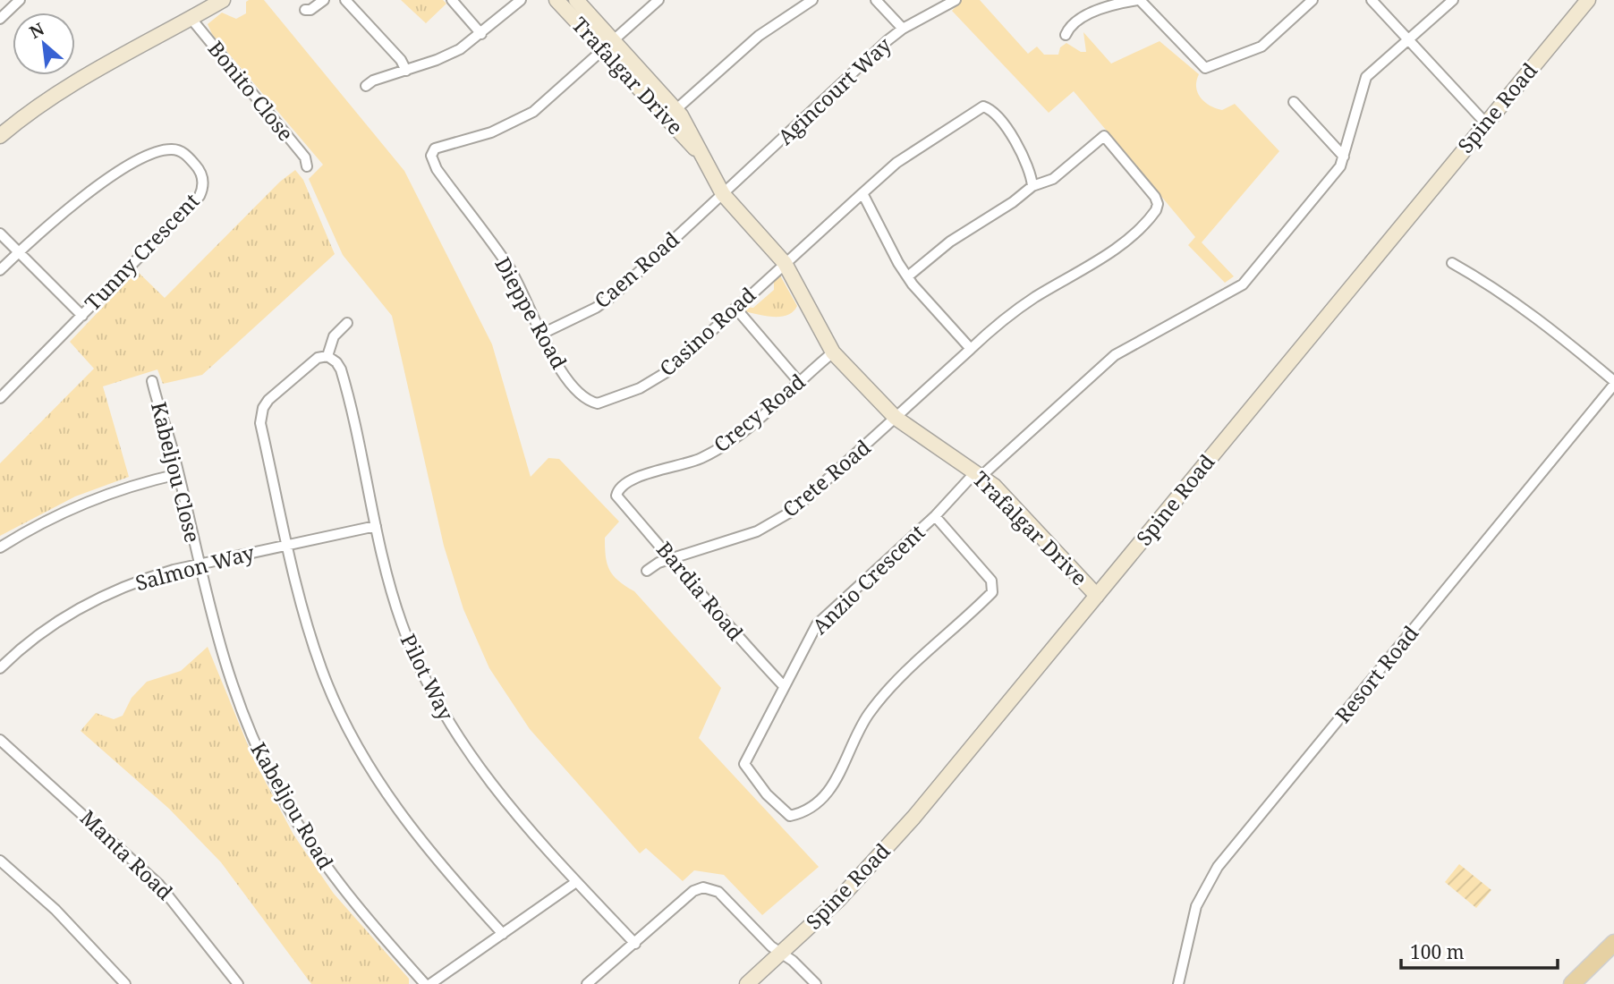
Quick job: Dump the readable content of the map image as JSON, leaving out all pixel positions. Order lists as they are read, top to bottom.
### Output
{
  "streets": {
    "main road": ["Trafalgar Drive", "Spine Road"],
    "street": [
      "Bonito Close",
      "Agincourt Way",
      "Tunny Crescent",
      "Caen Road",
      "Dieppe Road",
      "Casino Road",
      "Crecy Road",
      "Kabeljou Close",
      "Crete Road",
      "Salmon Way",
      "Anzio Crescent",
      "Bardia Road",
      "Resort Road",
      "Pilot Way",
      "Kabeljou Road",
      "Manta Road"
    ]
  },
  "crossings": [
    ["Trafalgar Drive", "Agincourt Way"],
    ["Trafalgar Drive", "Spine Road"],
    ["Trafalgar Drive", "Caen Road"],
    ["Trafalgar Drive", "Dieppe Road"],
    ["Trafalgar Drive", "Casino Road"],
    ["Trafalgar Drive", "Crecy Road"],
    ["Trafalgar Drive", "Crete Road"],
    ["Trafalgar Drive", "Anzio Crescent"],
    ["Agincourt Way", "Caen Road"],
    ["Caen Road", "Dieppe Road"],
    ["Dieppe Road", "Casino Road"],
    ["Casino Road", "Crete Road"],
    ["Crecy Road", "Bardia Road"],
    ["Kabeljou Close", "Salmon Way"],
    ["Kabeljou Close", "Kabeljou Road"],
    ["Crete Road", "Bardia Road"],
    ["Salmon Way", "Pilot Way"],
    ["Salmon Way", "Kabeljou Road"],
    ["Anzio Crescent", "Bardia Road"]
  ],
  "scale_bar": "100 m",
  "north": "top left"
}
